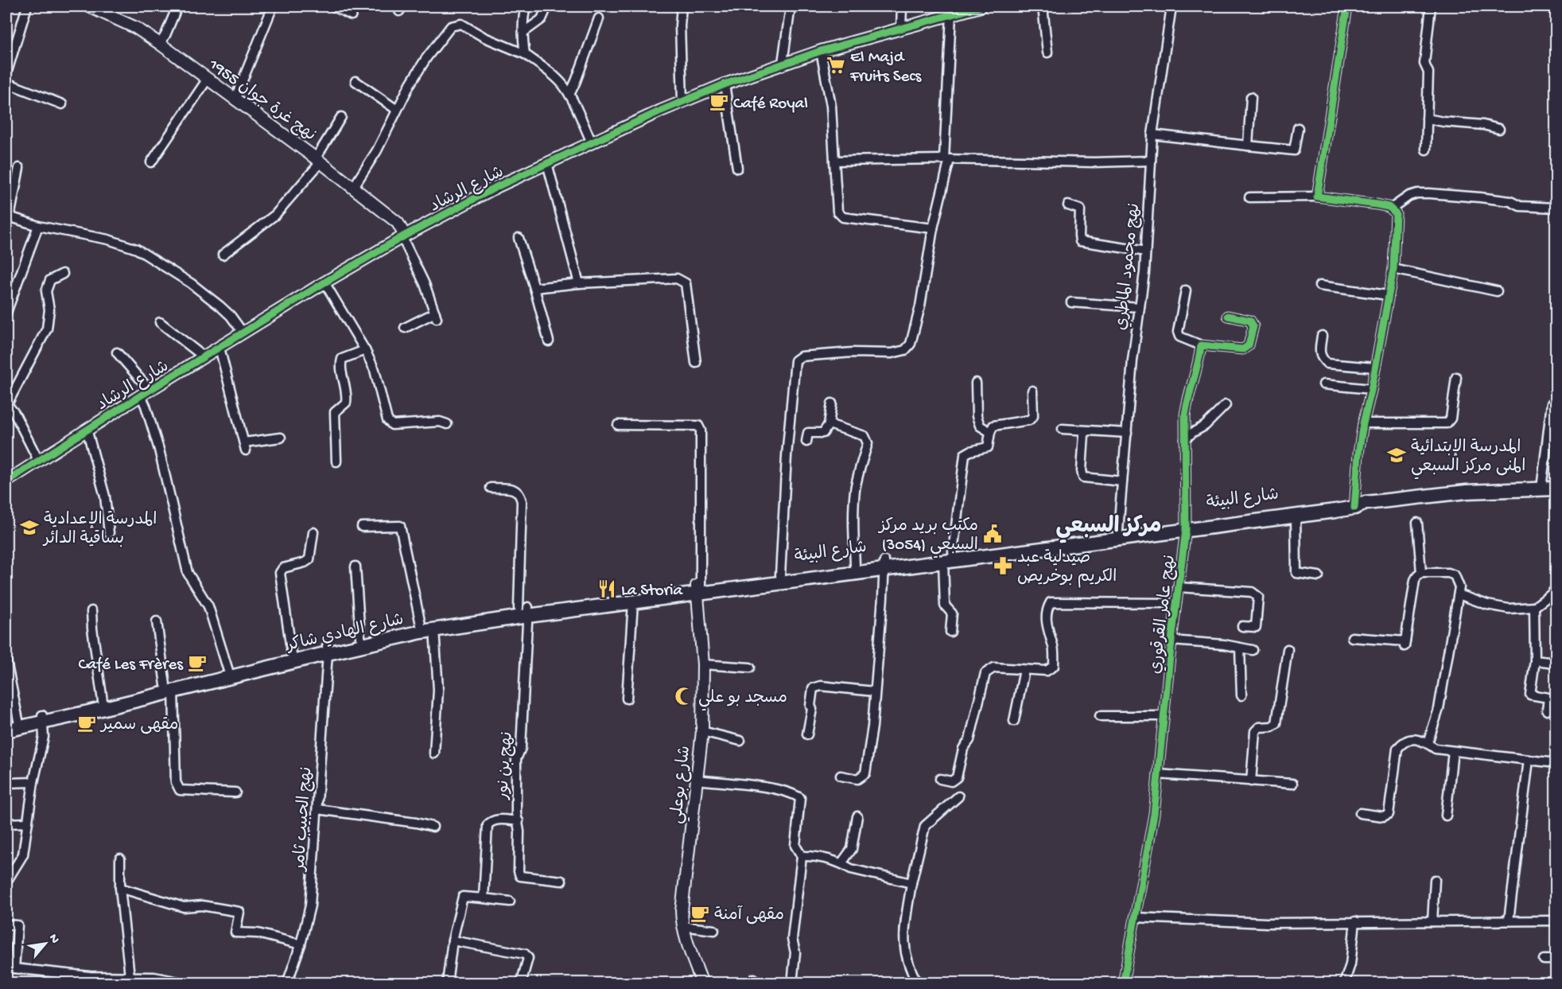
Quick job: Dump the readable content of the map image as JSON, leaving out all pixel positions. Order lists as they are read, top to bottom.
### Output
{
  "streets": {
    "main road": ["شارع البيئة", "شارع الهادي شاكر"],
    "street": [
      "نهج غرة جوان 1955",
      "شارع الرشاد",
      "نهج محمود الماطري",
      "نهج عامر القرقوري",
      "نهج بن نور",
      "شارع بوعلي",
      "نهج الحبيب ثامر"
    ]
  },
  "crossings": [
    ["نهج غرة جوان 1955", "شارع الرشاد"],
    ["نهج محمود الماطري", "شارع البيئة"],
    ["شارع البيئة", "نهج عامر القرقوري"],
    ["شارع البيئة", "شارع الهادي شاكر"],
    ["شارع البيئة", "شارع بوعلي"],
    ["شارع الهادي شاكر", "نهج بن نور"],
    ["شارع الهادي شاكر", "شارع بوعلي"],
    ["شارع الهادي شاكر", "نهج الحبيب ثامر"]
  ],
  "districts": ["مركز السبعي"],
  "places": {
    "supermarket": ["El Majd Fruits Secs"],
    "cafe": [
      "Café Royal",
      "Café Les Frères",
      "مقهى سمير",
      "مقهى آمنة"
    ],
    "school or university": ["المدرسة الإبتدائية المنى مركز السبعي", "المدرسة الإعدادية بساقية الدائر"],
    "public building": ["مكتب بريد مركز السبعي (3054)"],
    "pharmacy": ["صيدلية عبد الكريم بوخريص"],
    "restaurant": ["La Storia"],
    "mosque": ["مسجد بو علي"]
  },
  "north": "top right"
}
